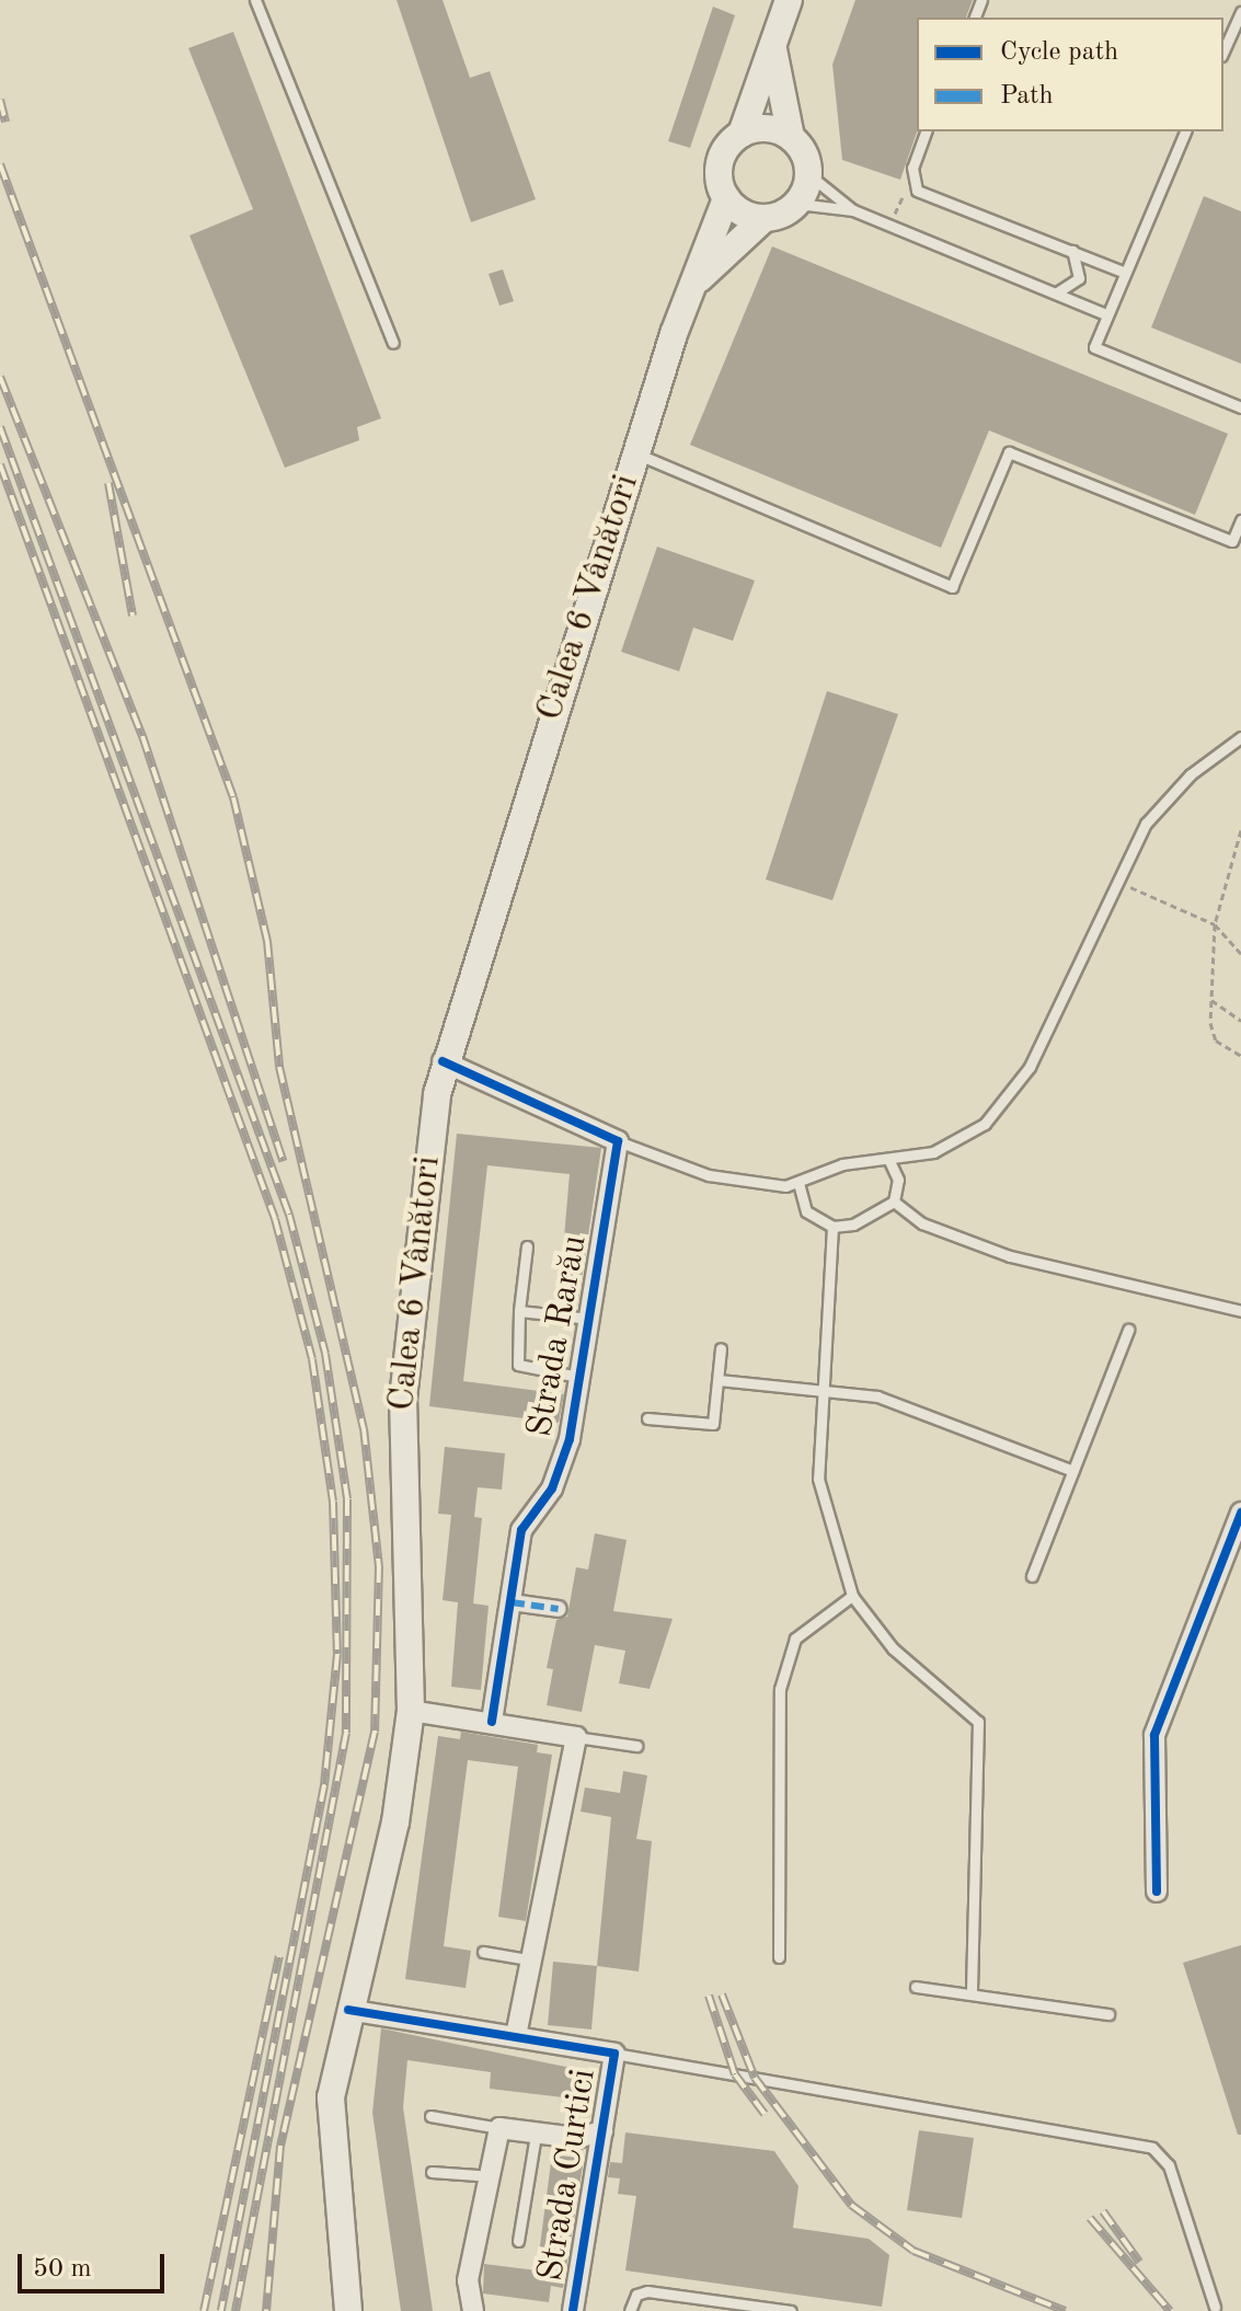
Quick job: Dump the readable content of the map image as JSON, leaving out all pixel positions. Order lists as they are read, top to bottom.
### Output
{
  "streets": {
    "main road": ["Calea 6 Vânători"],
    "street": ["Strada Rarău", "Strada Curtici"]
  },
  "crossings": [
    ["Calea 6 Vânători", "Strada Curtici"]
  ],
  "legend": ["Cycle path", "Path"],
  "scale_bar": "50 m"
}
